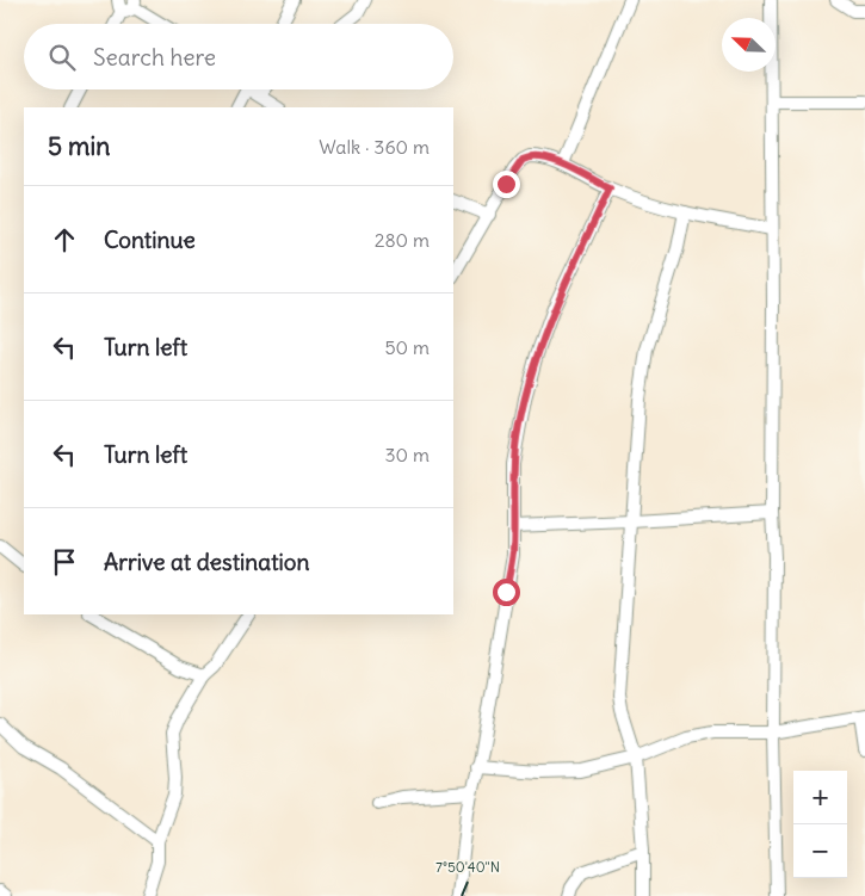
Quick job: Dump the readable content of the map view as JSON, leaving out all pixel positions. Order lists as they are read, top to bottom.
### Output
{
  "north": "top left",
  "page": {
    "search": "Search here",
    "heading": ["5 min", "Walk · 360 m"],
    "list": [
      ["Continue", "280 m"],
      ["Turn left", "50 m"],
      ["Turn left", "30 m"],
      "Arrive at destination"
    ],
    "map_buttons": ["+", "−"]
  },
  "coordinates": ["7°50'40\"N"]
}
